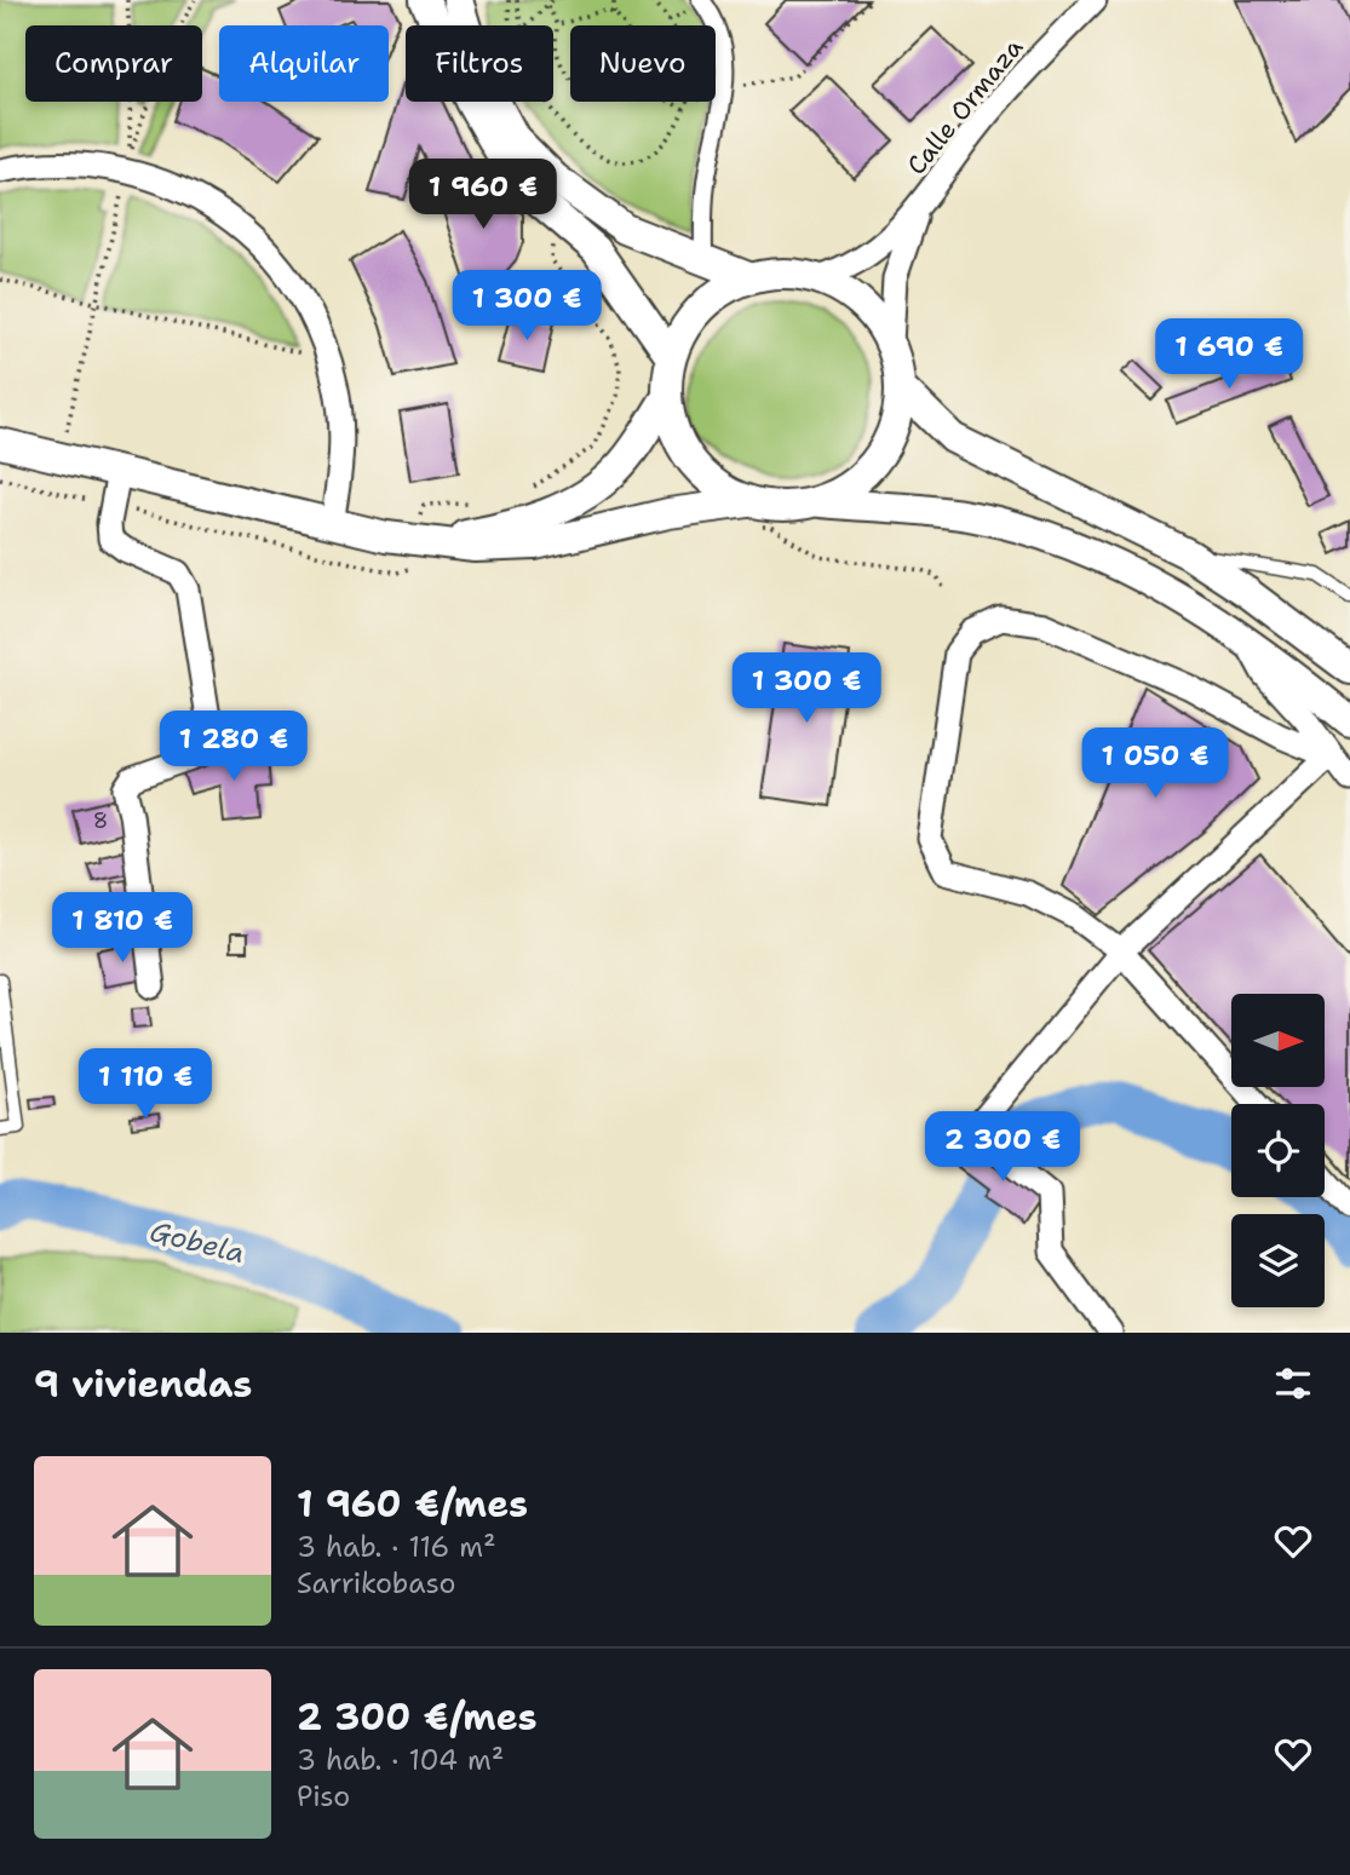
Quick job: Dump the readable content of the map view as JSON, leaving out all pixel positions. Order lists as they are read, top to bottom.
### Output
{
  "streets": {
    "street": ["Calle Ormaza"]
  },
  "water": ["Gobela"],
  "house_numbers": ["8"],
  "north": "right",
  "page": {
    "chip": [
      "Comprar",
      "Alquilar",
      "Filtros",
      "Nuevo"
    ],
    "price": [
      "1 960 €",
      "1 300 €",
      "1 690 €",
      "1 300 €",
      "1 280 €",
      "1 050 €",
      "1 810 €",
      "1 110 €",
      "2 300 €"
    ],
    "heading": "9 viviendas",
    "list": [
      {
        "name": "1 960 €/mes",
        "note": "3 hab. · 116 m² · Sarrikobaso"
      },
      {
        "name": "2 300 €/mes",
        "note": "3 hab. · 104 m² · Piso"
      }
    ]
  }
}
